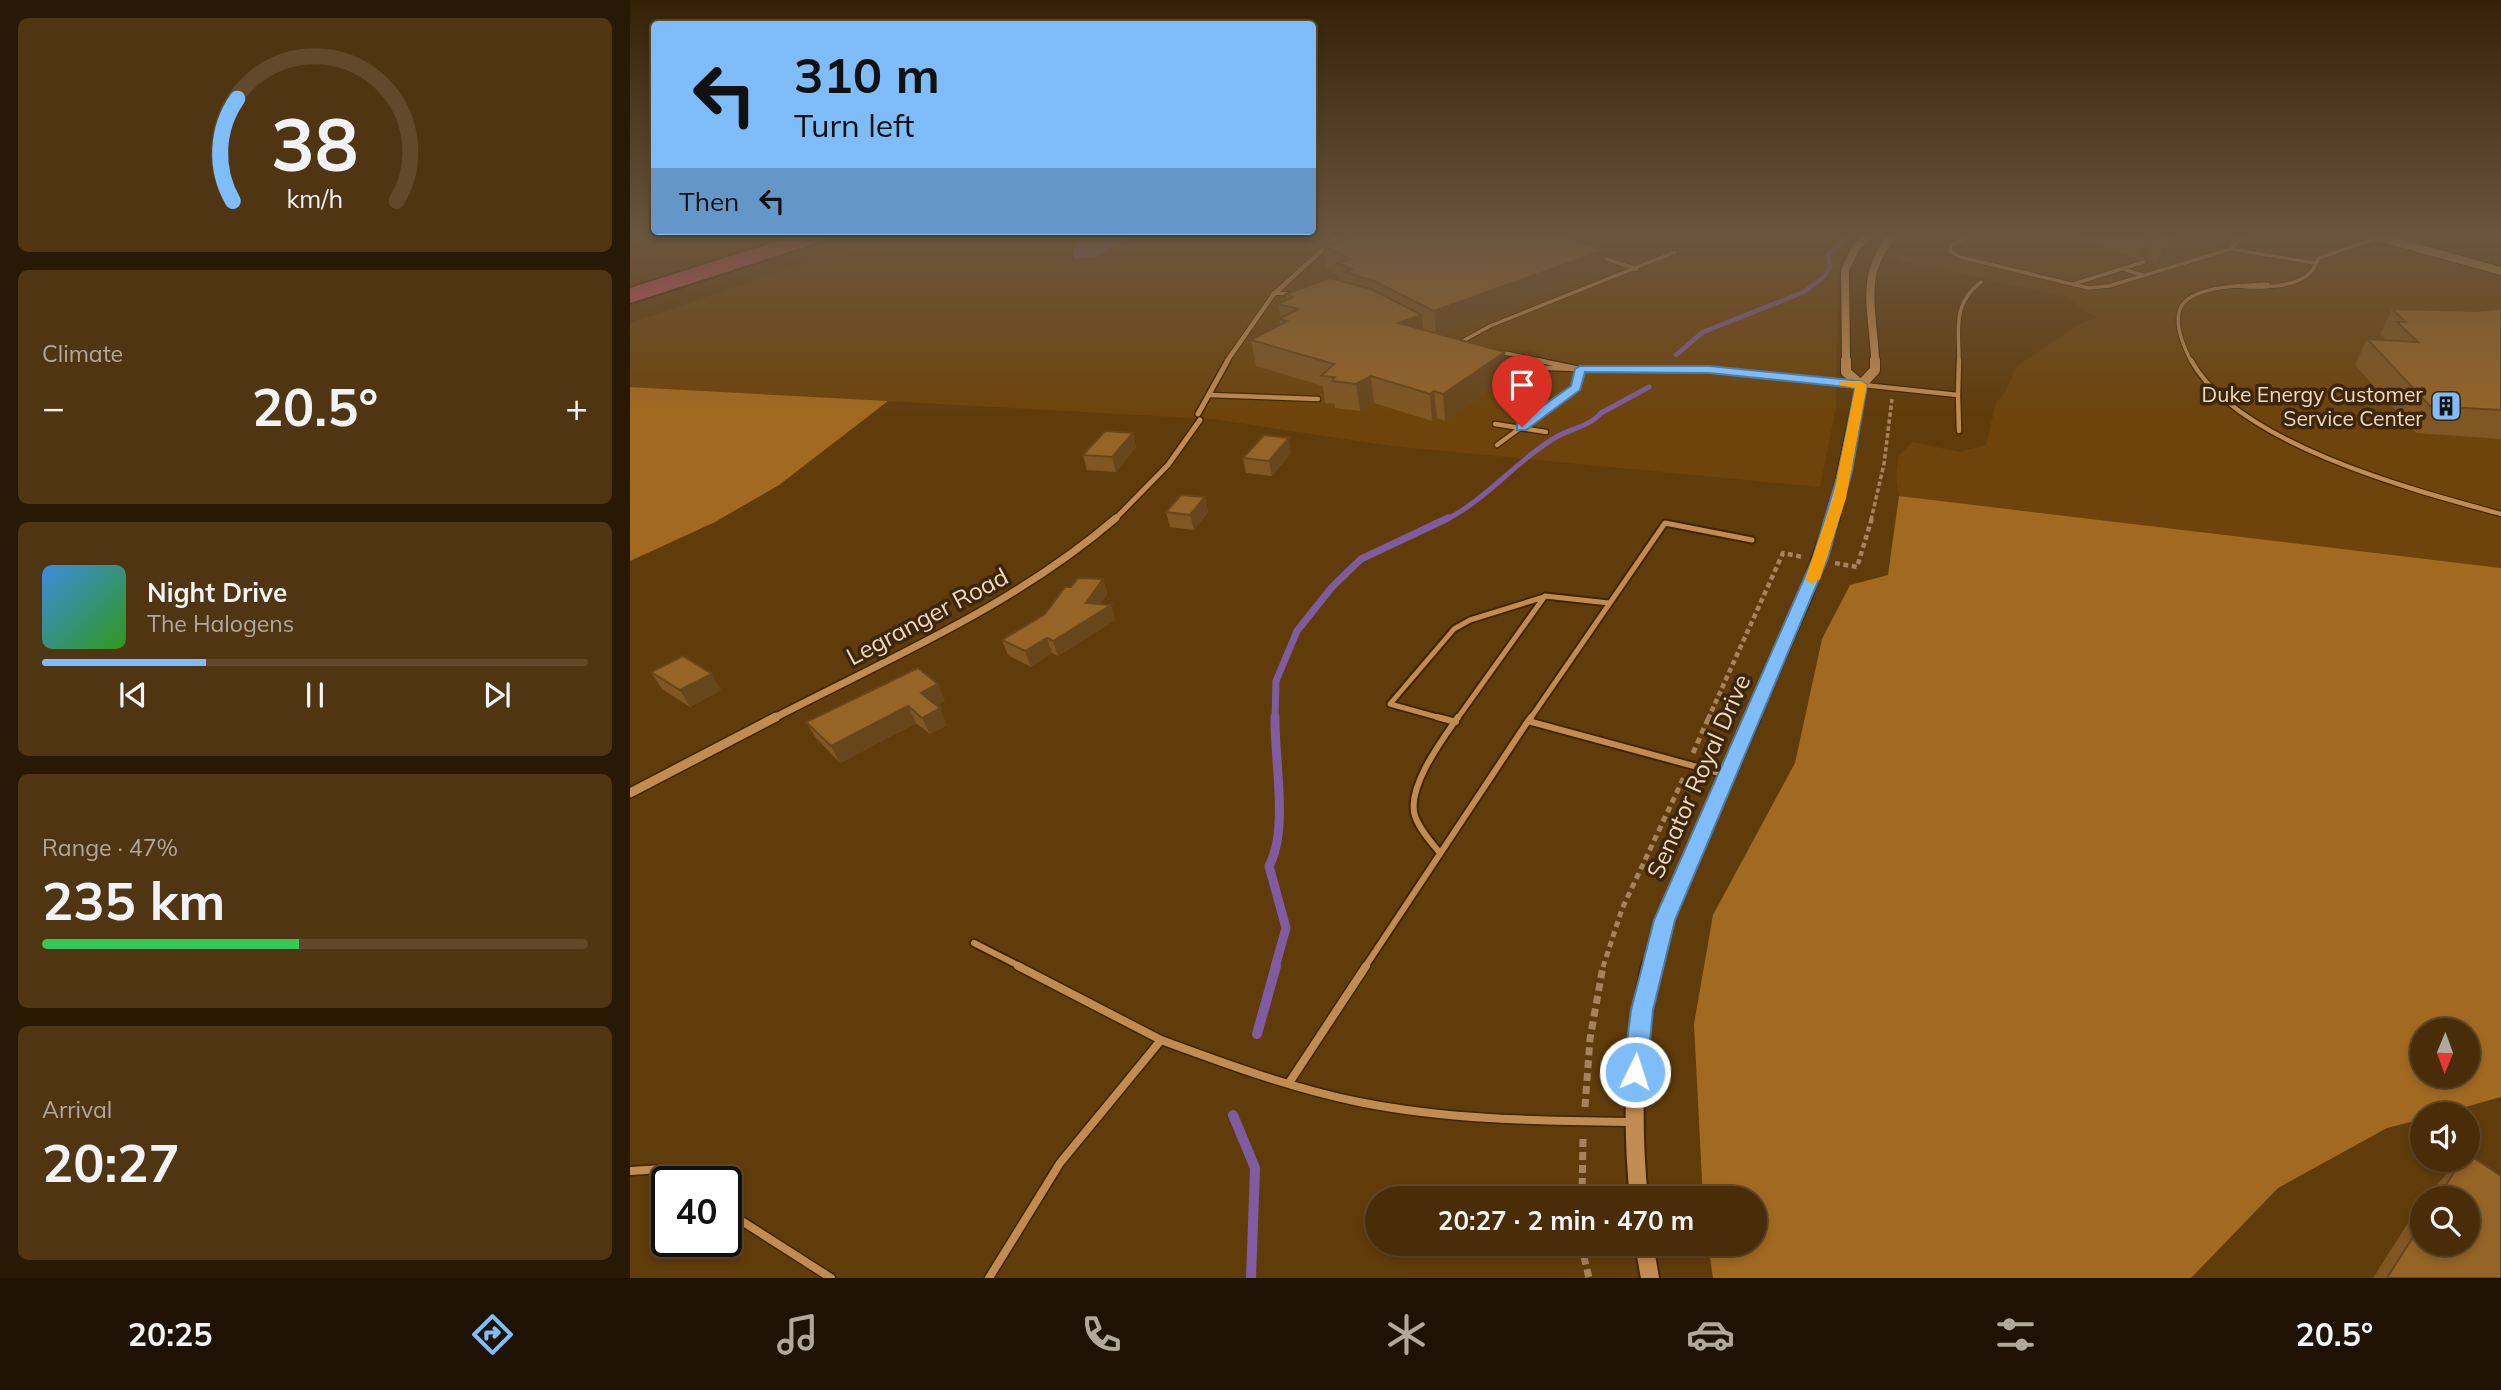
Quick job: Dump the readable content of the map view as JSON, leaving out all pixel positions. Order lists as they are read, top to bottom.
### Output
{
  "streets": {
    "street": ["Legranger Road", "Senator Royal Drive"]
  },
  "places": {
    "building": ["Duke Energy Customer Service Center"]
  },
  "north": "bottom",
  "page": {
    "turn": ["310 m", "Turn left"],
    "then": "Then",
    "tile": [
      "Climate",
      ["Range · 47%", "235 km"],
      ["Arrival", "20:27"]
    ],
    "heat": ["−", "20.5°", "+"],
    "song": ["Night Drive", "The Halogens"],
    "limit": "40",
    "trip": "20:27 · 2 min · 470 m",
    "tabs": ["20:25", "20.5°"],
    "gauge": ["38", "km/h"]
  }
}
